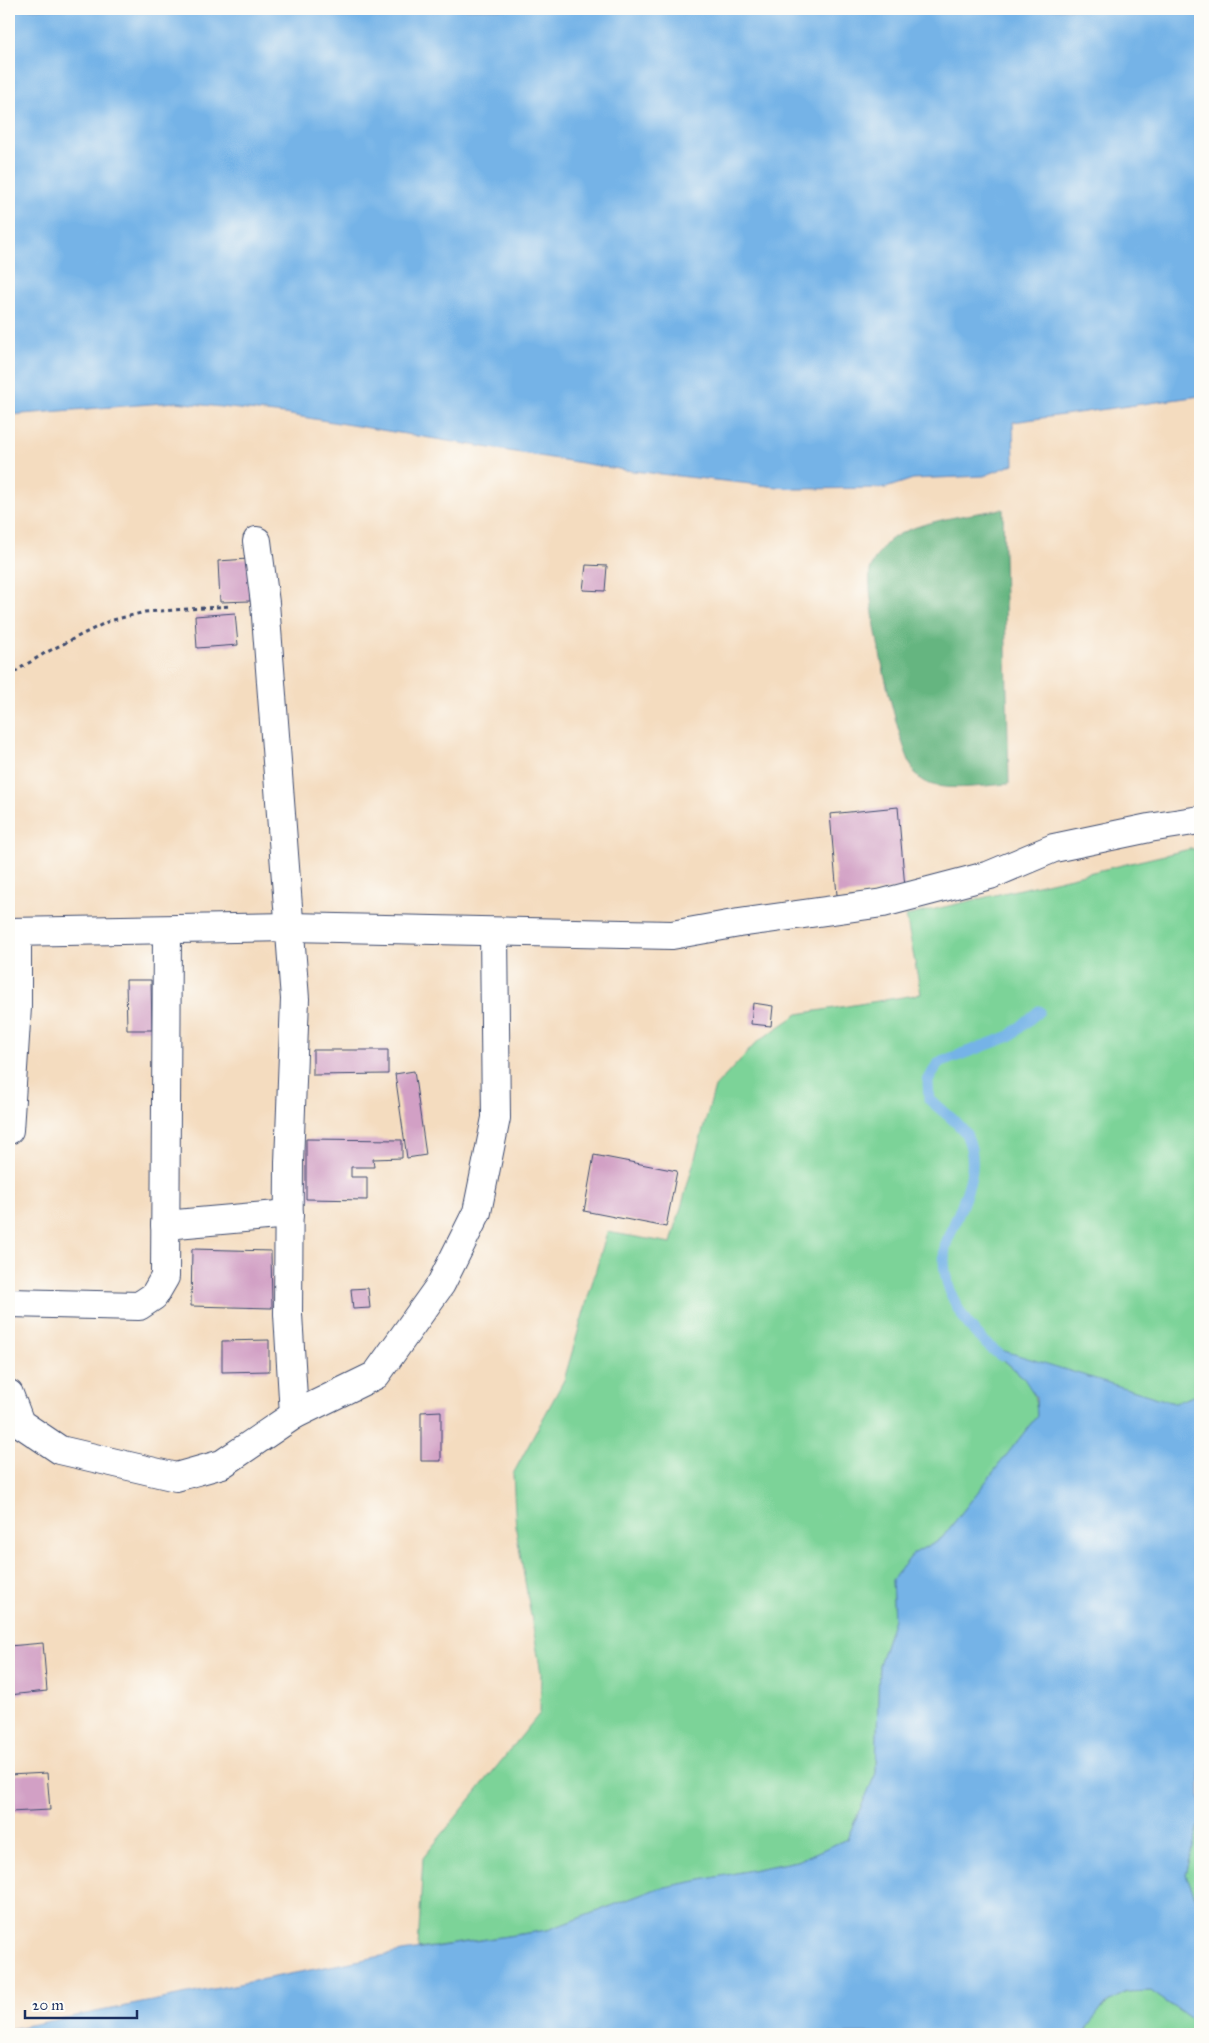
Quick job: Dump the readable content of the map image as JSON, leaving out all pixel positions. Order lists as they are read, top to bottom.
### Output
{
  "scale_bar": "20 m"
}
